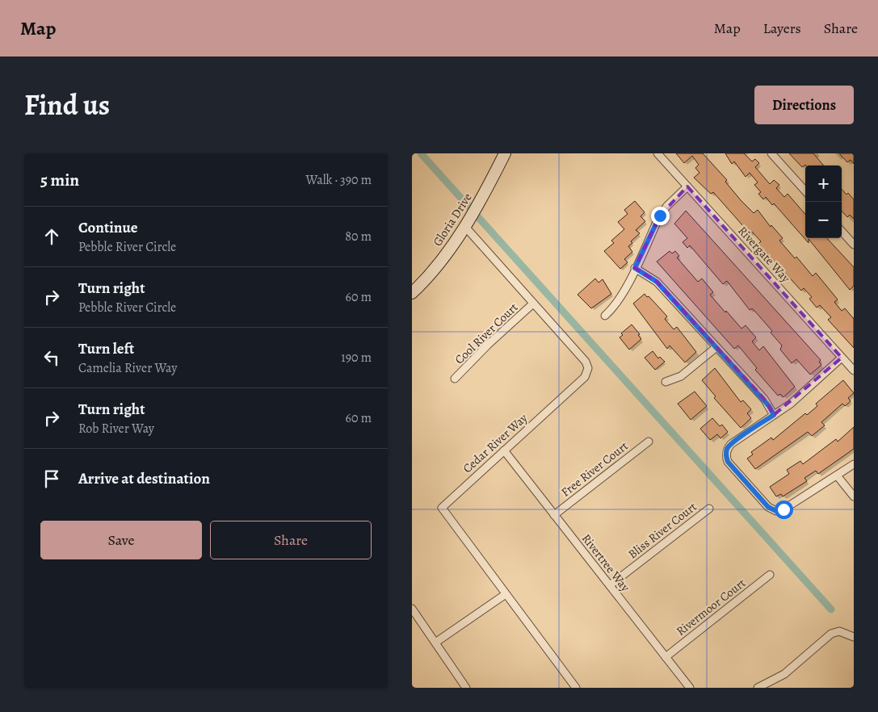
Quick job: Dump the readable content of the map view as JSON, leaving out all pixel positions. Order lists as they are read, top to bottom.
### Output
{
  "streets": {
    "street": [
      "Gloria Drive",
      "Rivergate Way",
      "Cool River Court",
      "Cedar River Way",
      "Free River Court",
      "Bliss River Court",
      "Rivertree Way",
      "Rivermoor Court"
    ]
  },
  "crossings": [
    ["Gloria Drive", "Cedar River Way"],
    ["Cool River Court", "Cedar River Way"],
    ["Cedar River Way", "Rivertree Way"],
    ["Free River Court", "Rivertree Way"],
    ["Bliss River Court", "Rivertree Way"],
    ["Rivertree Way", "Rivermoor Court"]
  ],
  "page": {
    "header": "Map",
    "nav": ["Map", "Layers", "Share"],
    "title": "Find us",
    "buttons": [
      "Directions",
      ["Save", "Share"]
    ],
    "heading": ["5 min", "Walk · 390 m"],
    "map_buttons": ["+", "−"],
    "list": [
      ["Continue", "Pebble River Circle", "80 m"],
      ["Turn right", "Pebble River Circle", "60 m"],
      ["Turn left", "Camelia River Way", "190 m"],
      ["Turn right", "Rob River Way", "60 m"],
      "Arrive at destination"
    ]
  }
}
